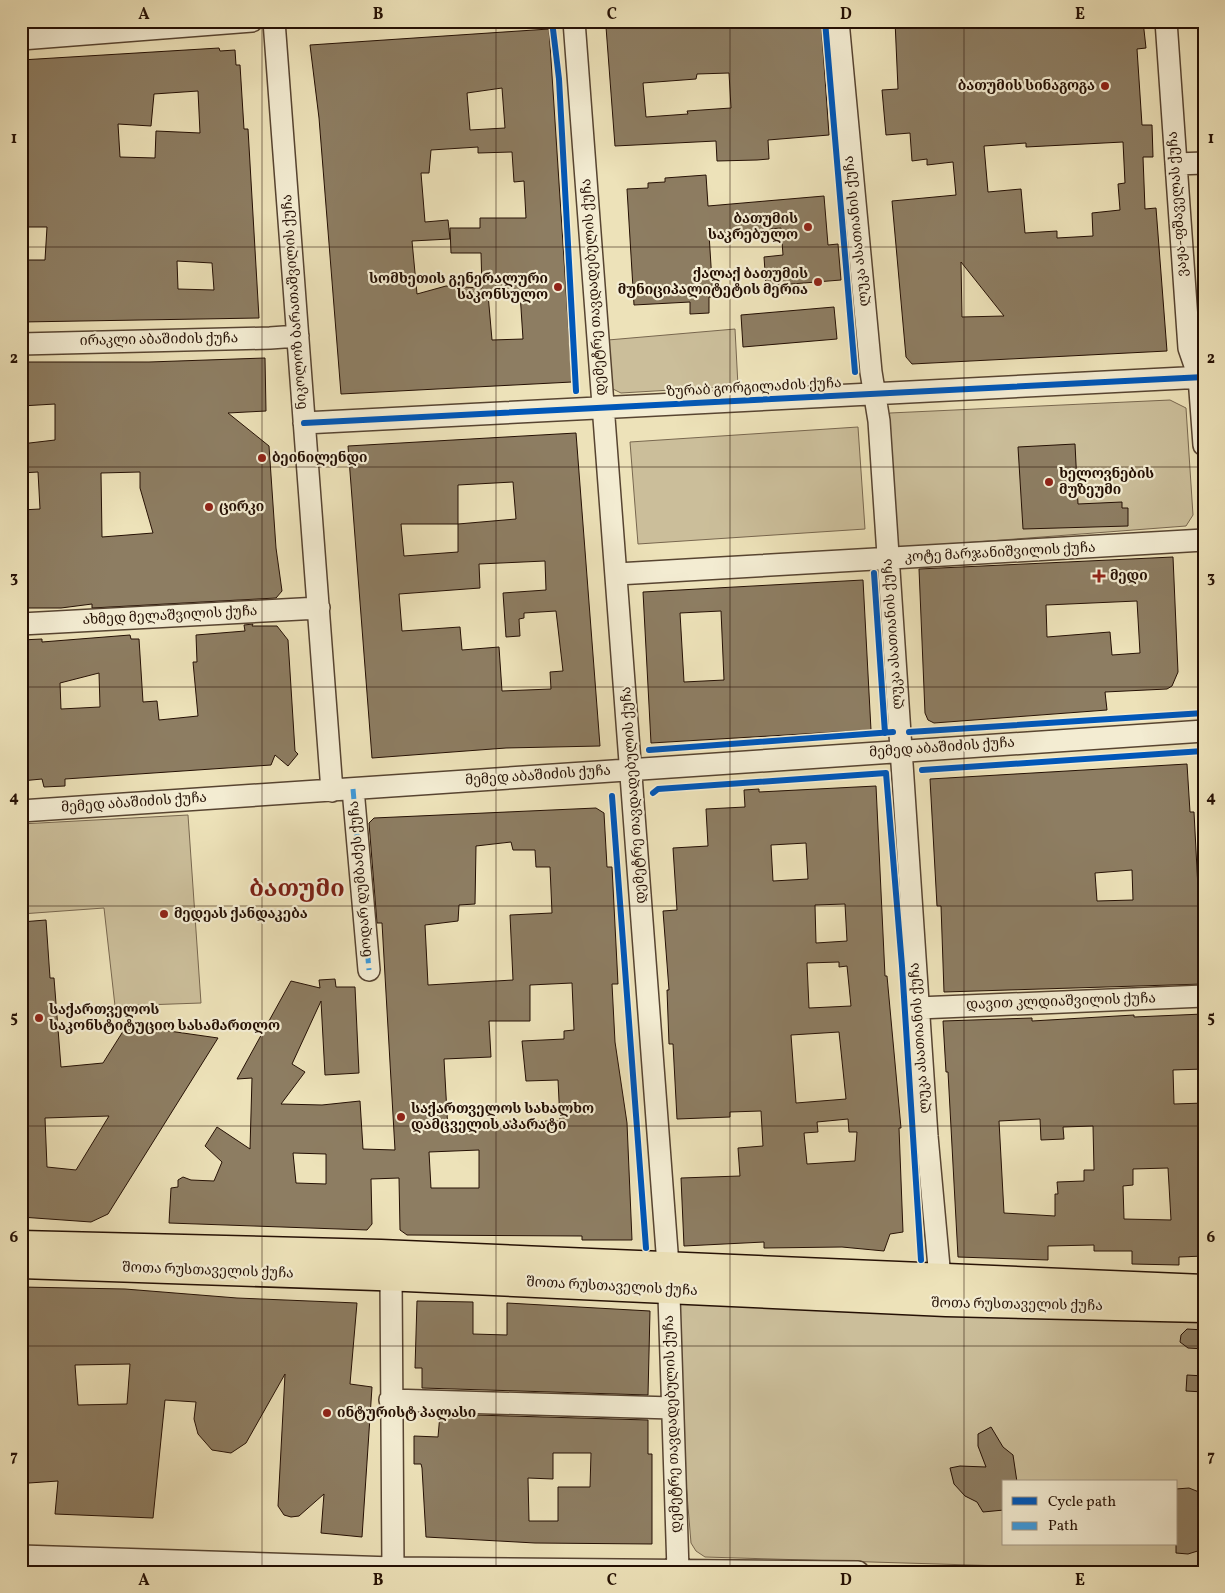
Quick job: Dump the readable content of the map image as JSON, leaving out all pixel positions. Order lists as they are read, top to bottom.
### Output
{
  "streets": {
    "main road": ["შოთა რუსთაველის ქუჩა"],
    "street": [
      "ვაჟა-ფშაველას ქუჩა",
      "ლუკა ასათიანის ქუჩა",
      "დემეტრე თავდადებულის ქუჩა",
      "ნიკოლოზ ბარათაშვილის ქუჩა",
      "ირაკლი აბაშიძის ქუჩა",
      "ზურაბ გორგილაძის ქუჩა",
      "კოტე მარჯანიშვილის ქუჩა",
      "ახმედ მელაშვილის ქუჩა",
      "მემედ აბაშიძის ქუჩა",
      "ნოდარ დუმბაძეს ქუჩა",
      "დავით კლდიაშვილის ქუჩა"
    ]
  },
  "crossings": [
    ["ვაჟა-ფშაველას ქუჩა", "ზურაბ გორგილაძის ქუჩა"],
    ["ლუკა ასათიანის ქუჩა", "ზურაბ გორგილაძის ქუჩა"],
    ["ლუკა ასათიანის ქუჩა", "კოტე მარჯანიშვილის ქუჩა"],
    ["ლუკა ასათიანის ქუჩა", "მემედ აბაშიძის ქუჩა"],
    ["ლუკა ასათიანის ქუჩა", "დავით კლდიაშვილის ქუჩა"],
    ["ლუკა ასათიანის ქუჩა", "შოთა რუსთაველის ქუჩა"],
    ["დემეტრე თავდადებულის ქუჩა", "ზურაბ გორგილაძის ქუჩა"],
    ["დემეტრე თავდადებულის ქუჩა", "კოტე მარჯანიშვილის ქუჩა"],
    ["დემეტრე თავდადებულის ქუჩა", "მემედ აბაშიძის ქუჩა"],
    ["დემეტრე თავდადებულის ქუჩა", "შოთა რუსთაველის ქუჩა"],
    ["ნიკოლოზ ბარათაშვილის ქუჩა", "ირაკლი აბაშიძის ქუჩა"],
    ["ნიკოლოზ ბარათაშვილის ქუჩა", "ზურაბ გორგილაძის ქუჩა"],
    ["ნიკოლოზ ბარათაშვილის ქუჩა", "ახმედ მელაშვილის ქუჩა"],
    ["ნიკოლოზ ბარათაშვილის ქუჩა", "მემედ აბაშიძის ქუჩა"],
    ["მემედ აბაშიძის ქუჩა", "ნოდარ დუმბაძეს ქუჩა"]
  ],
  "districts": ["ბათუმი"],
  "places": {
    "other": [
      "ბათუმის სინაგოგა",
      "ბათუმის საკრებულო",
      "ქალაქ ბათუმის მუნიციპალიტეტის მერია",
      "სომხეთის გენერალური საკონსულო",
      "ბეინილენდი",
      "ხელოვნების მუზეუმი",
      "ცირკი",
      "მედეას ქანდაკება",
      "საქართველოს საკონსტიტუციო სასამართლო",
      "საქართველოს სახალხო დამცველის აპარატი",
      "ინტურისტ პალასი"
    ],
    "health": ["მედი"]
  },
  "legend": ["Cycle path", "Path"],
  "grid": {
    "columns": [
      "A",
      "B",
      "C",
      "D",
      "E"
    ],
    "rows": [
      "1",
      "2",
      "3",
      "4",
      "5",
      "6",
      "7"
    ]
  }
}
